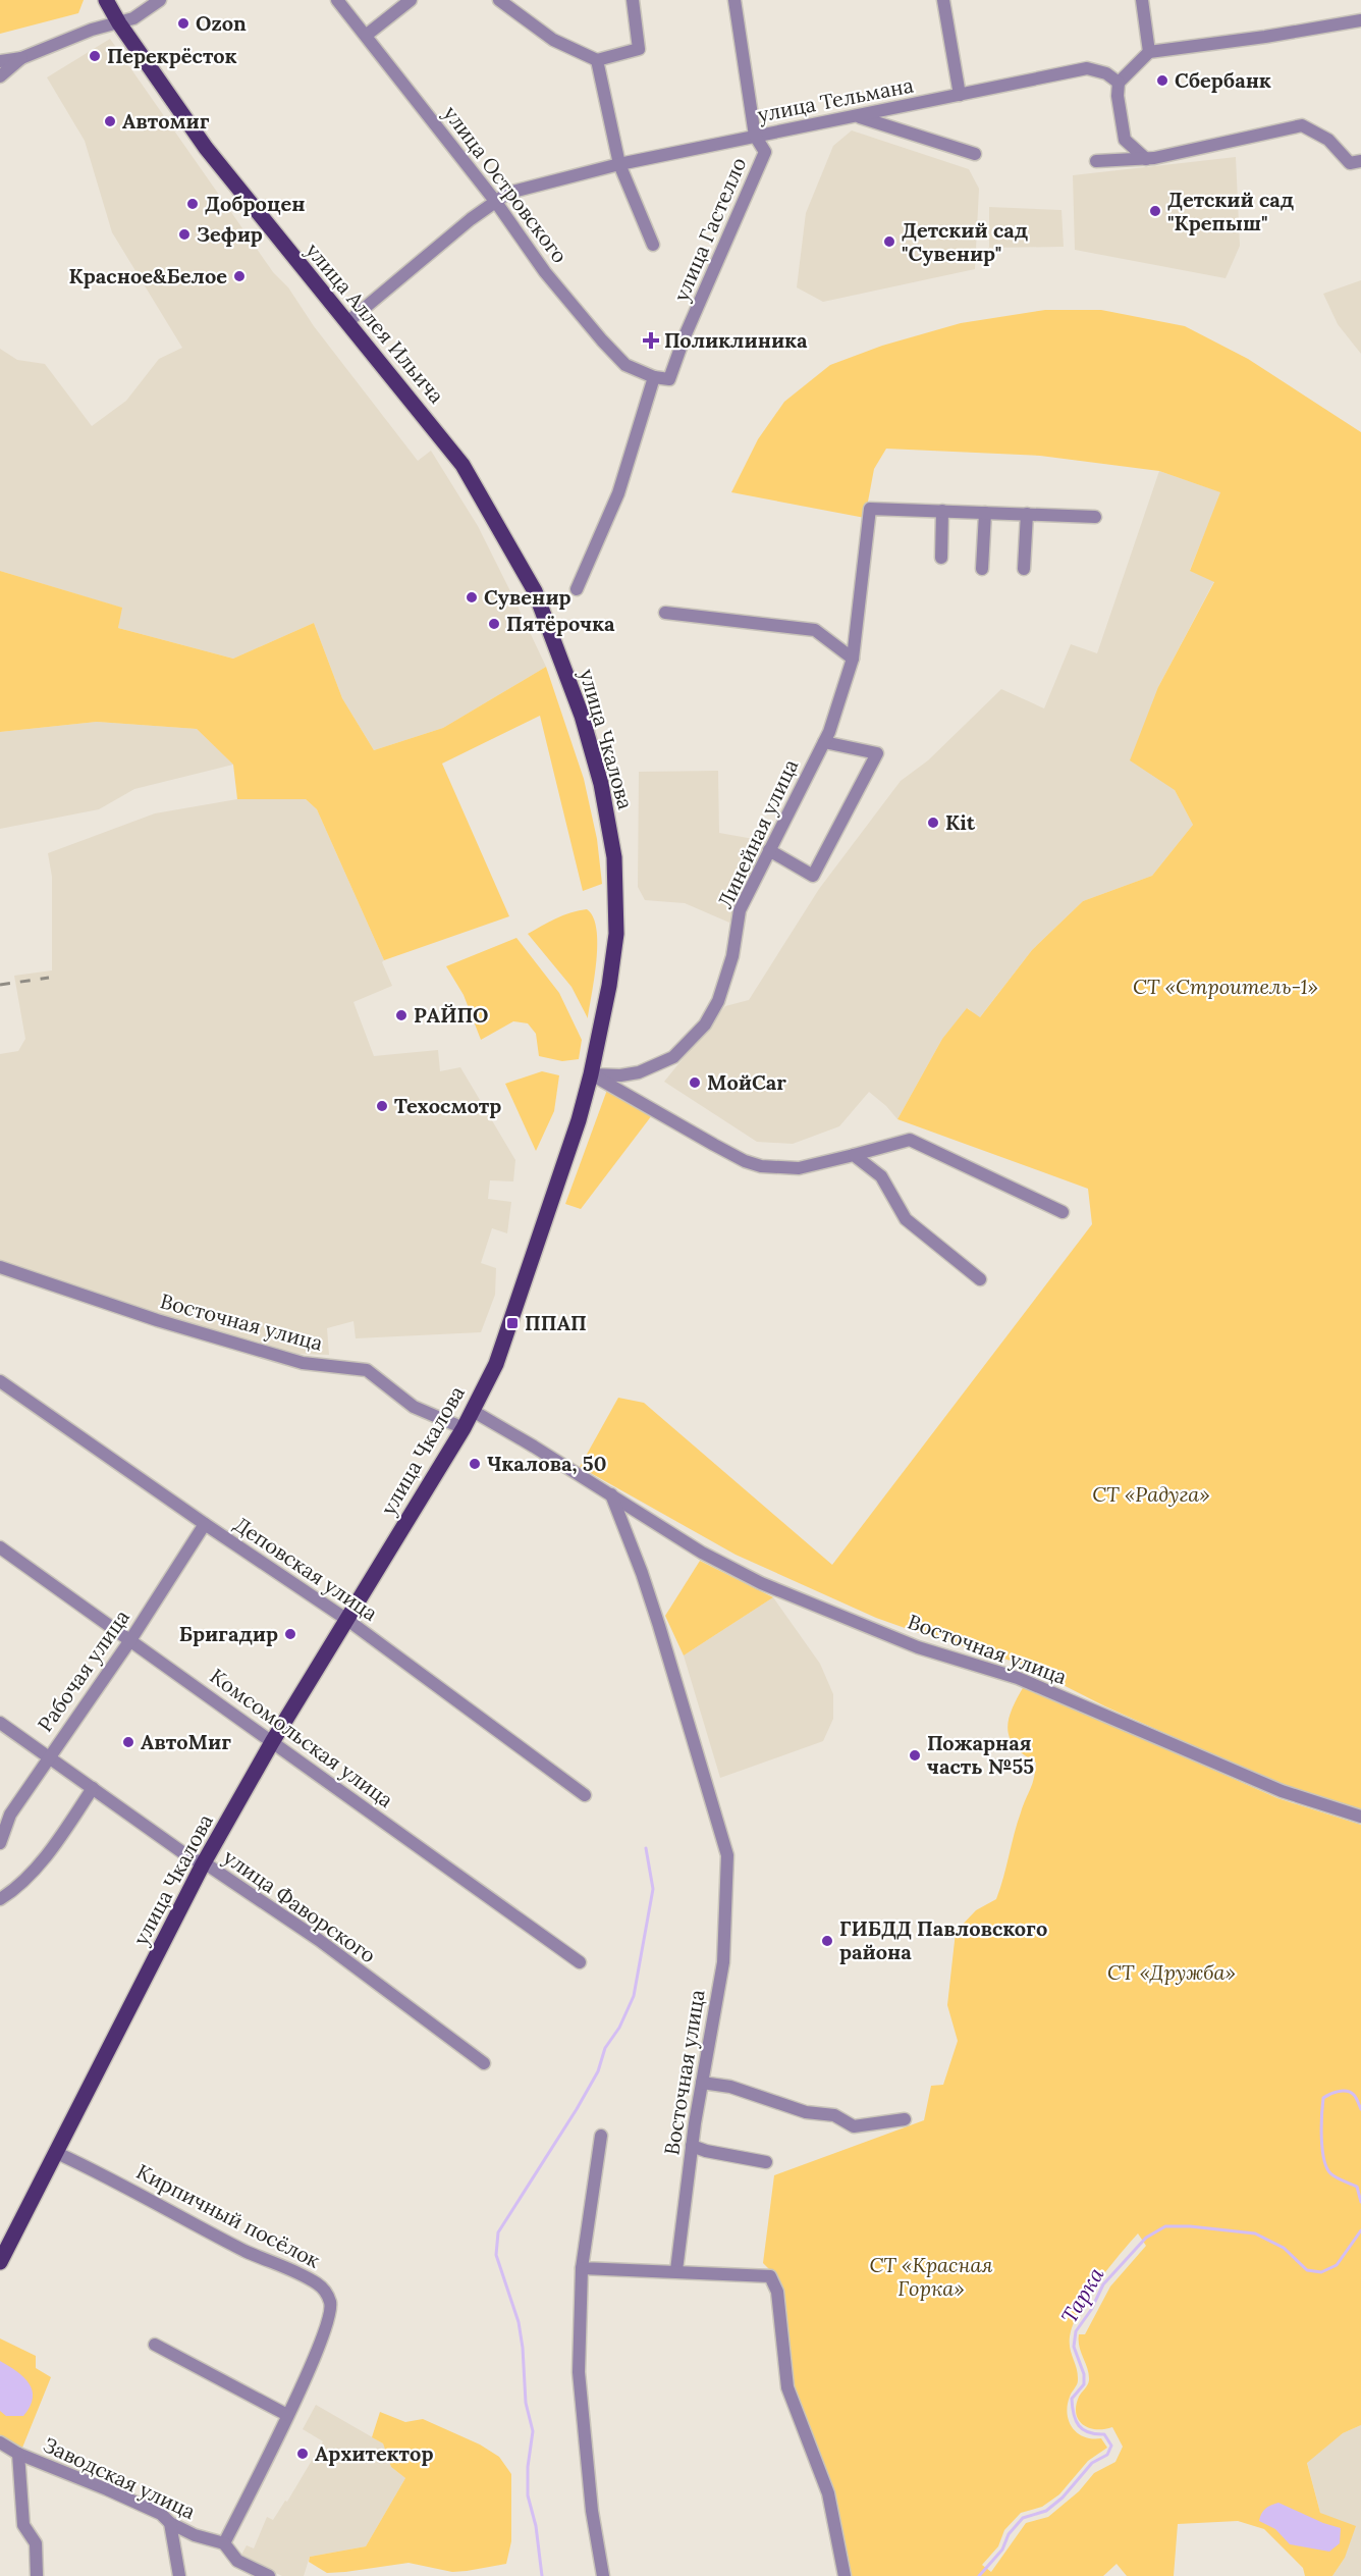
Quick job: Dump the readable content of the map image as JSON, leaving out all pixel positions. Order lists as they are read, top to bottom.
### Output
{
  "streets": {
    "main road": ["улица Аллея Ильича", "улица Чкалова"],
    "street": [
      "улица Тельмана",
      "улица Островского",
      "улица Гастелло",
      "Линейная улица",
      "Восточная улица",
      "Деповская улица",
      "Рабочая улица",
      "Комсомольская улица",
      "улица Фаворского",
      "Кирпичный посёлок",
      "Заводская улица"
    ]
  },
  "crossings": [
    ["улица Тельмана", "улица Островского"],
    ["улица Тельмана", "улица Гастелло"],
    ["улица Тельмана", "улица Аллея Ильича"],
    ["улица Островского", "улица Гастелло"],
    ["улица Аллея Ильича", "улица Чкалова"],
    ["улица Чкалова", "Линейная улица"],
    ["улица Чкалова", "Восточная улица"],
    ["улица Чкалова", "Деповская улица"],
    ["улица Чкалова", "Комсомольская улица"],
    ["улица Чкалова", "улица Фаворского"],
    ["улица Чкалова", "Кирпичный посёлок"],
    ["Деповская улица", "Рабочая улица"],
    ["Рабочая улица", "Комсомольская улица"],
    ["Рабочая улица", "улица Фаворского"],
    ["Кирпичный посёлок", "Заводская улица"]
  ],
  "water": ["Тарка"],
  "parks": [
    "СТ «Строитель-1»",
    "СТ «Радуга»",
    "СТ «Дружба»",
    "СТ «Красная Горка»"
  ],
  "places": {
    "other": [
      "Ozon",
      "Перекрёсток",
      "Сбербанк",
      "Автомиг",
      "Доброцен",
      "Детский сад \"Крепыш\"",
      "Зефир",
      "Детский сад \"Сувенир\"",
      "Красное&Белое",
      "Сувенир",
      "Пятёрочка",
      "Kit",
      "РАЙПО",
      "МойCar",
      "Техосмотр",
      "Чкалова, 50",
      "Бригадир",
      "АвтоМиг",
      "Пожарная часть №55",
      "ГИБДД Павловского района",
      "Архитектор"
    ],
    "health": ["Поликлиника"],
    "transit": ["ППАП"]
  }
}
